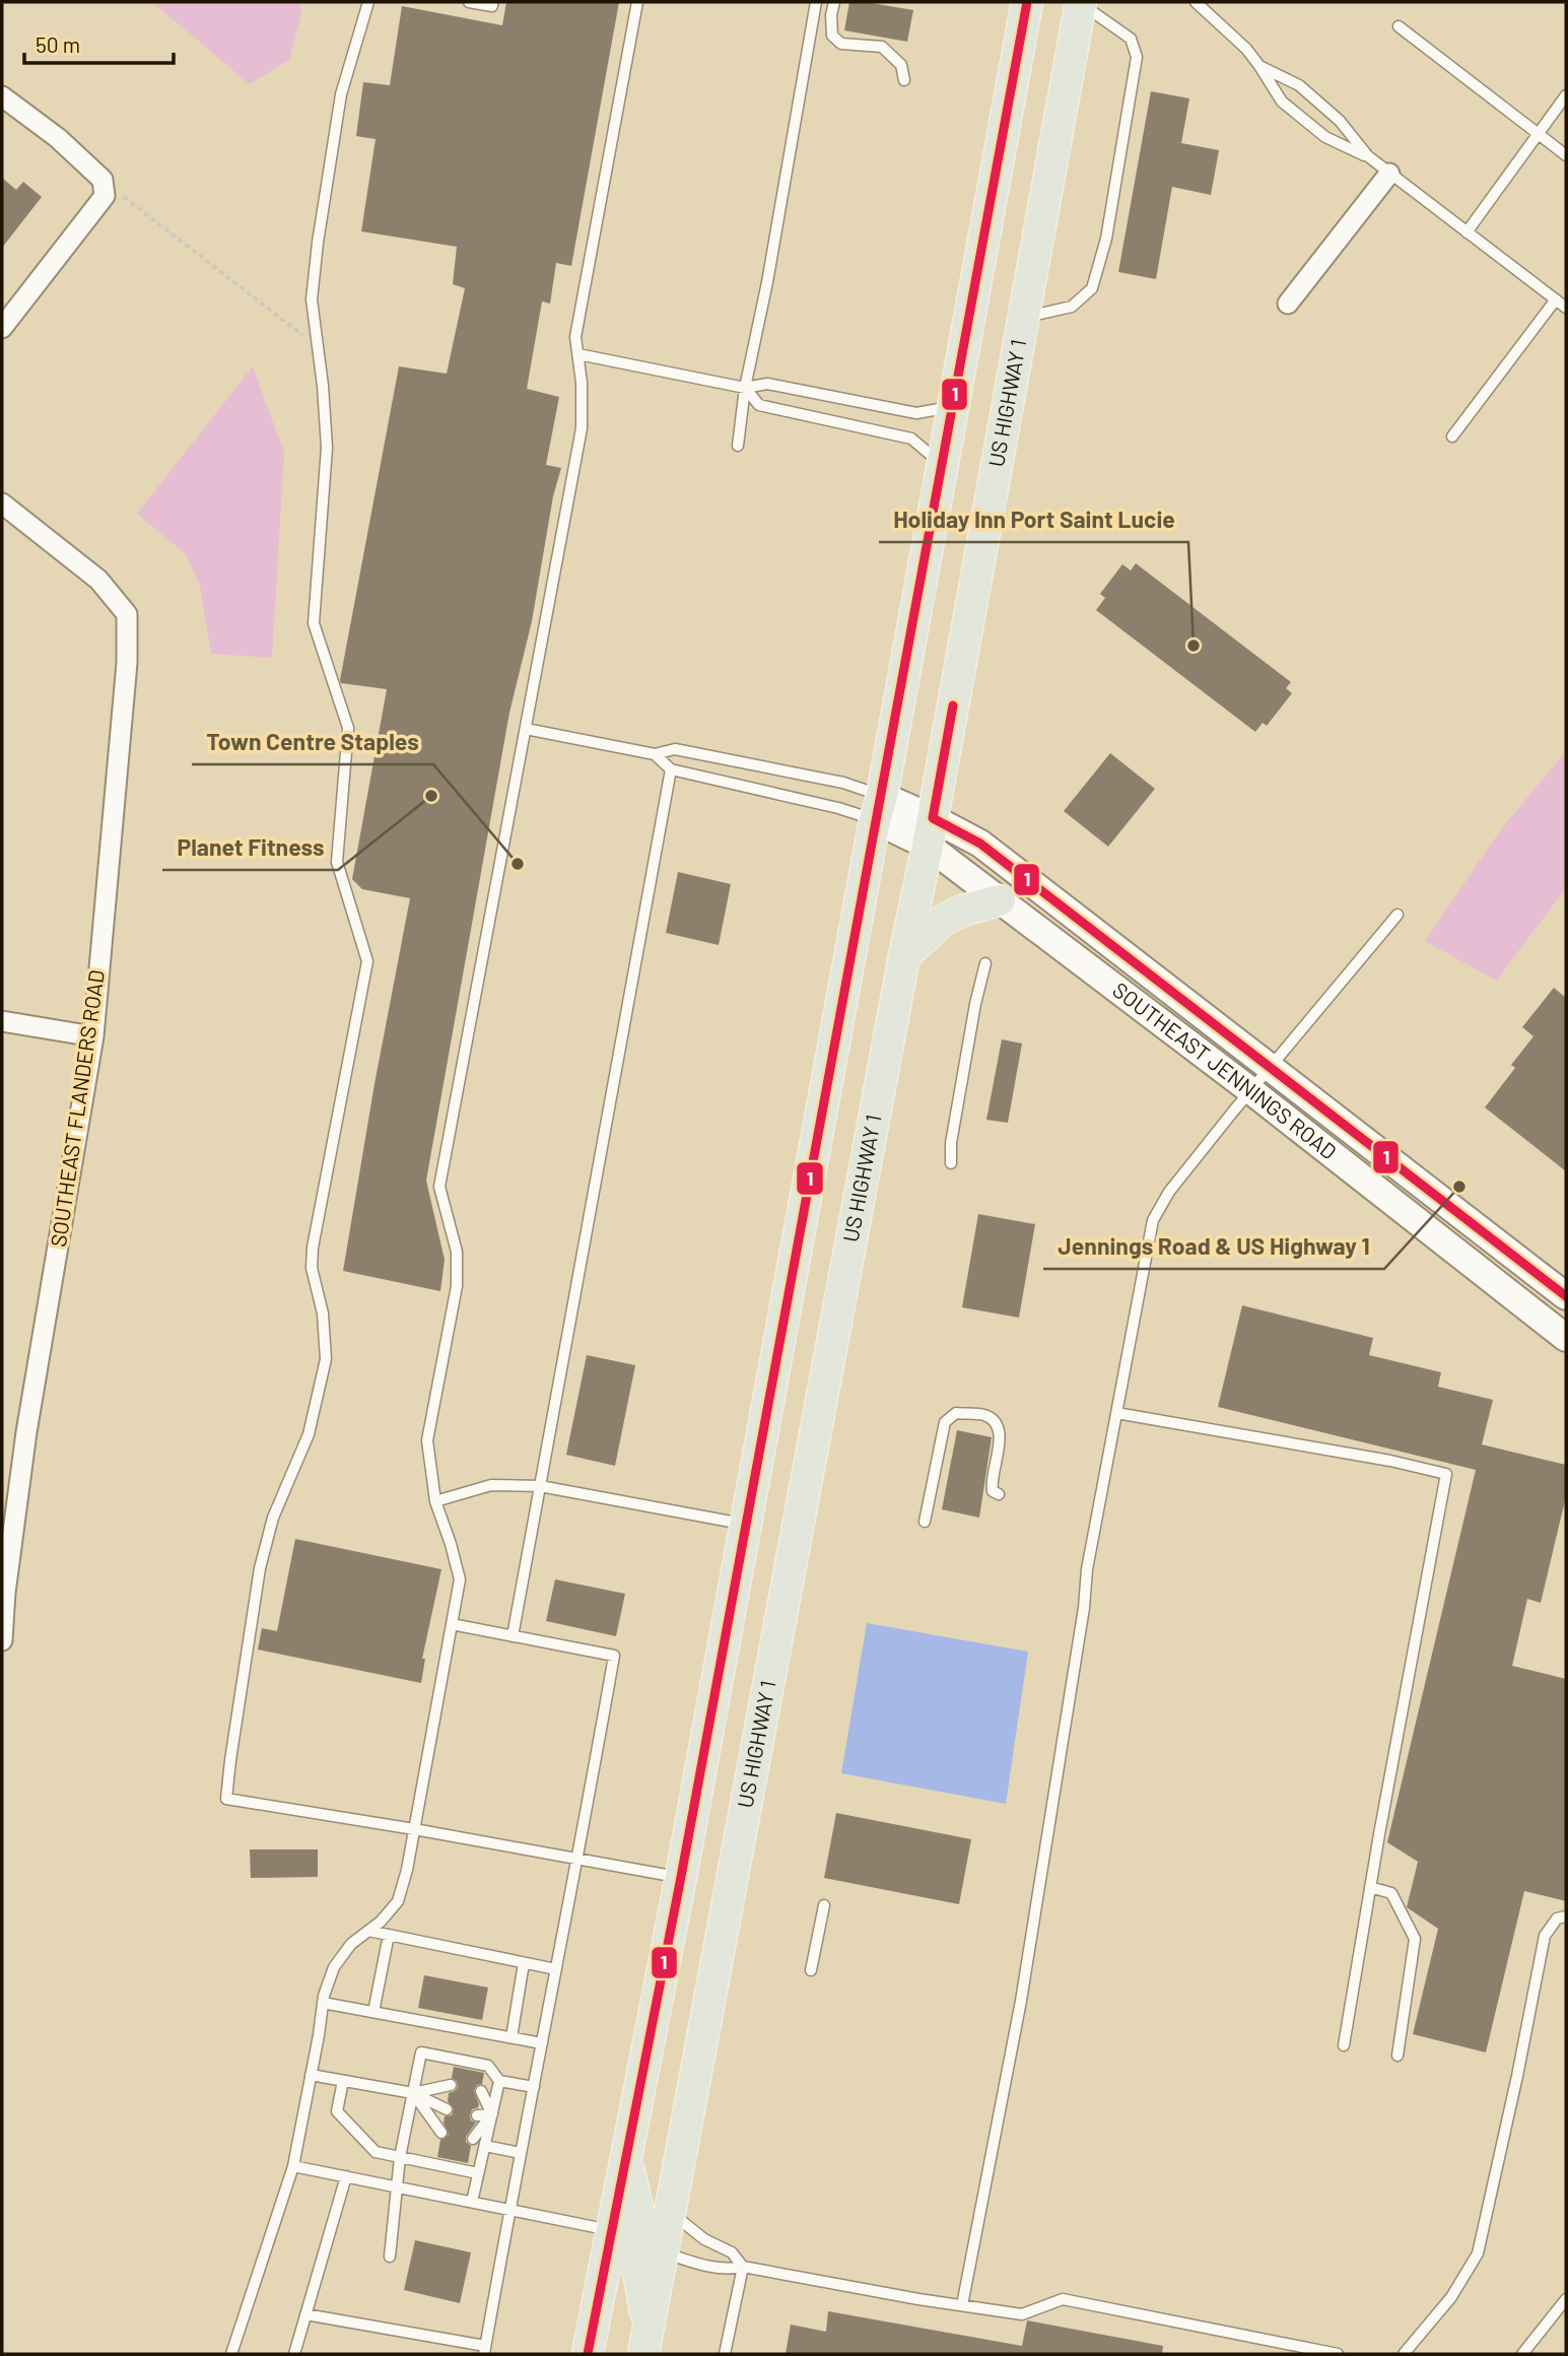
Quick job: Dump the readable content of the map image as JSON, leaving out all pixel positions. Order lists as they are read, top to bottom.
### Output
{
  "streets": {
    "main road": ["US HIGHWAY 1"],
    "street": ["SOUTHEAST JENNINGS ROAD", "SOUTHEAST FLANDERS ROAD"]
  },
  "crossings": [
    ["US HIGHWAY 1", "SOUTHEAST JENNINGS ROAD"]
  ],
  "places": [
    "Holiday Inn Port Saint Lucie",
    "Planet Fitness",
    "Town Centre Staples",
    "Jennings Road & US Highway 1"
  ],
  "lines": ["transit line 1"],
  "scale_bar": "50 m"
}
